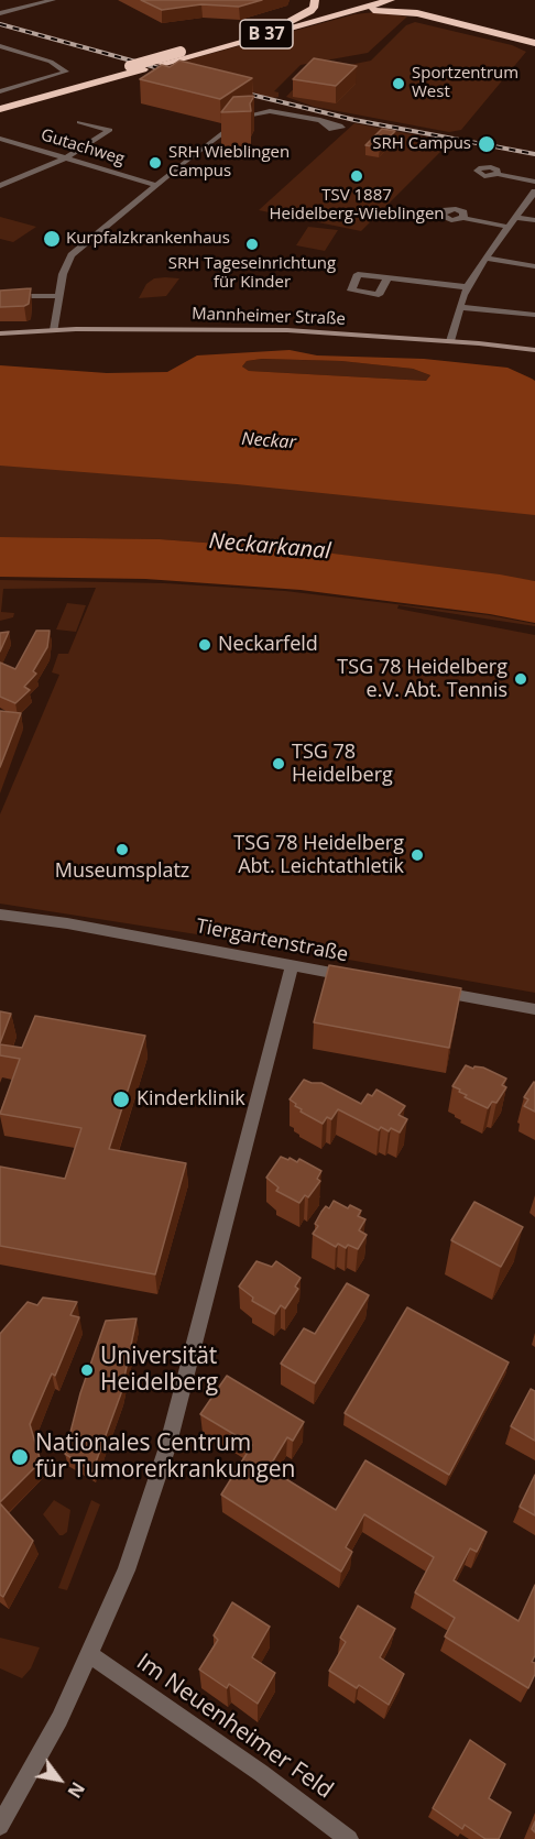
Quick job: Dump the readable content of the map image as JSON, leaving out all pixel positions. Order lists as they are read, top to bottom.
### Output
{
  "streets": {
    "highway": ["B 37"],
    "street": [
      "Gutachweg",
      "Mannheimer Straße",
      "Tiergartenstraße",
      "Im Neuenheimer Feld"
    ]
  },
  "water": ["Neckar", "Neckarkanal"],
  "places": [
    "Sportzentrum West",
    "SRH Campus",
    "SRH Wieblingen Campus",
    "TSV 1887 Heidelberg-Wieblingen",
    "Kurpfalzkrankenhaus",
    "SRH Tageseinrichtung für Kinder",
    "Neckarfeld",
    "TSG 78 Heidelberg e.V. Abt. Tennis",
    "TSG 78 Heidelberg",
    "Museumsplatz",
    "TSG 78 Heidelberg Abt. Leichtathletik",
    "Kinderklinik",
    "Universität Heidelberg",
    "Nationales Centrum für Tumorerkrankungen"
  ],
  "north": "bottom right"
}
